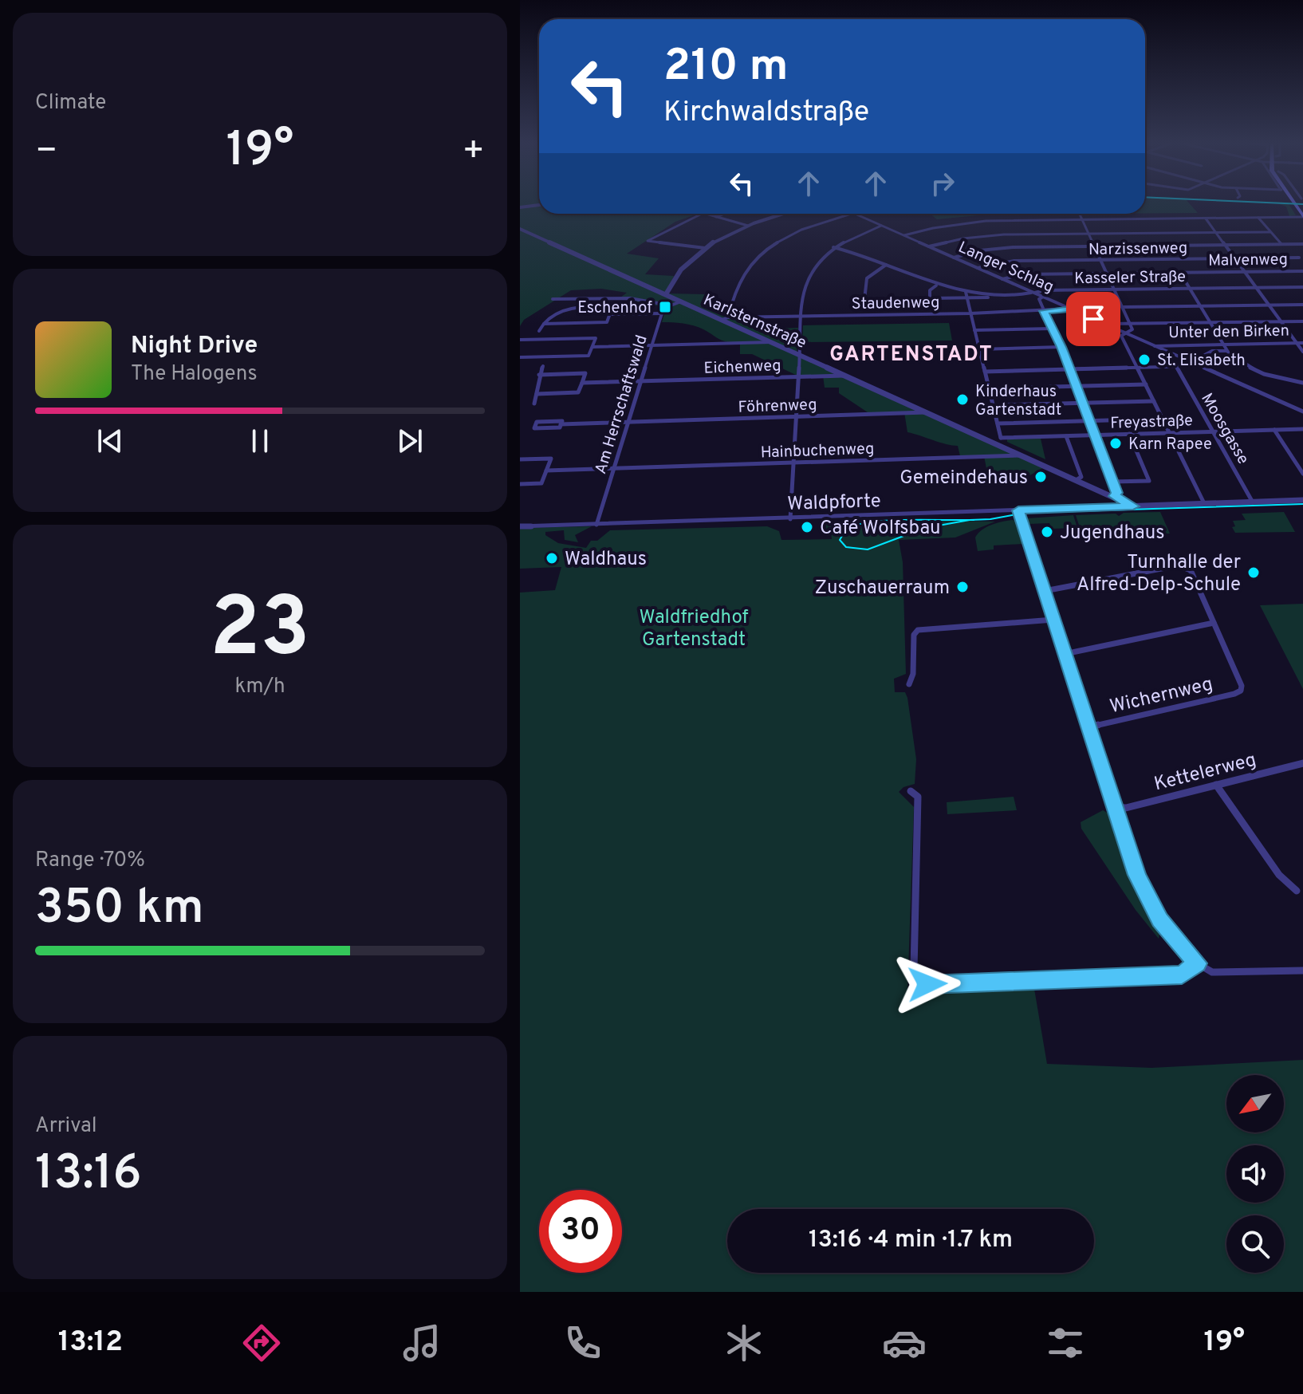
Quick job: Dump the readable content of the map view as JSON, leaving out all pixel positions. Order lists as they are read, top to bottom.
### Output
{
  "streets": {
    "street": [
      "Narzissenweg",
      "Malvenweg",
      "Langer Schlag",
      "Kasseler Straße",
      "Staudenweg",
      "Karlsternstraße",
      "Unter den Birken",
      "Eichenweg",
      "Am Herrschaftswald",
      "Föhrenweg",
      "Freyastraße",
      "Moosgasse",
      "Hainbuchenweg",
      "Waldpforte",
      "Wichernweg",
      "Kettelerweg"
    ]
  },
  "crossings": [
    ["Narzissenweg", "Langer Schlag"],
    ["Malvenweg", "Langer Schlag"],
    ["Langer Schlag", "Kasseler Straße"],
    ["Langer Schlag", "Staudenweg"],
    ["Langer Schlag", "Unter den Birken"],
    ["Staudenweg", "Karlsternstraße"],
    ["Karlsternstraße", "Eichenweg"],
    ["Karlsternstraße", "Am Herrschaftswald"],
    ["Karlsternstraße", "Föhrenweg"],
    ["Karlsternstraße", "Hainbuchenweg"],
    ["Karlsternstraße", "Waldpforte"],
    ["Eichenweg", "Am Herrschaftswald"],
    ["Am Herrschaftswald", "Föhrenweg"],
    ["Am Herrschaftswald", "Hainbuchenweg"],
    ["Am Herrschaftswald", "Waldpforte"],
    ["Freyastraße", "Moosgasse"],
    ["Moosgasse", "Waldpforte"]
  ],
  "districts": ["GARTENSTADT"],
  "parks": ["Waldfriedhof Gartenstadt"],
  "places": {
    "transit": ["Eschenhof"],
    "other": [
      "St. Elisabeth",
      "Kinderhaus Gartenstadt",
      "Karn Rapee",
      "Gemeindehaus",
      "Café Wolfsbau",
      "Jugendhaus",
      "Waldhaus",
      "Turnhalle der Alfred-Delp-Schule",
      "Zuschauerraum"
    ]
  },
  "north": "bottom left",
  "page": {
    "tile": [
      "Climate",
      ["23", "km/h"],
      ["Range · 70%", "350 km"],
      ["Arrival", "13:16"]
    ],
    "turn": ["210 m", "Kirchwaldstraße"],
    "heat": ["−", "19°", "+"],
    "song": ["Night Drive", "The Halogens"],
    "limit": "30",
    "trip": "13:16 · 4 min · 1.7 km",
    "tabs": ["13:12", "19°"]
  }
}
